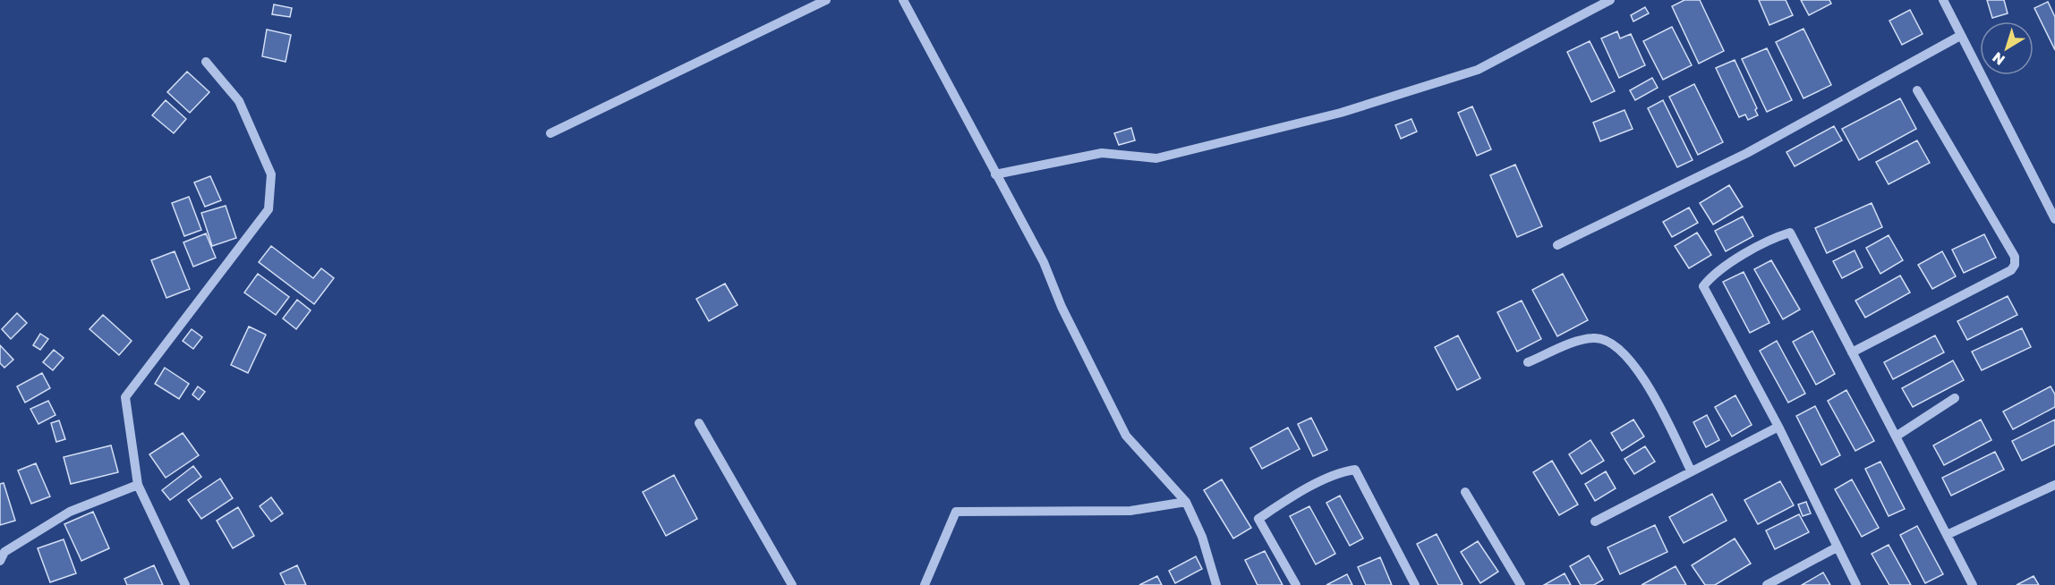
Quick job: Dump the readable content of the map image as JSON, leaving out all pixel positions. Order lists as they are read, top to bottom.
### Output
{
  "north": "bottom left"
}
